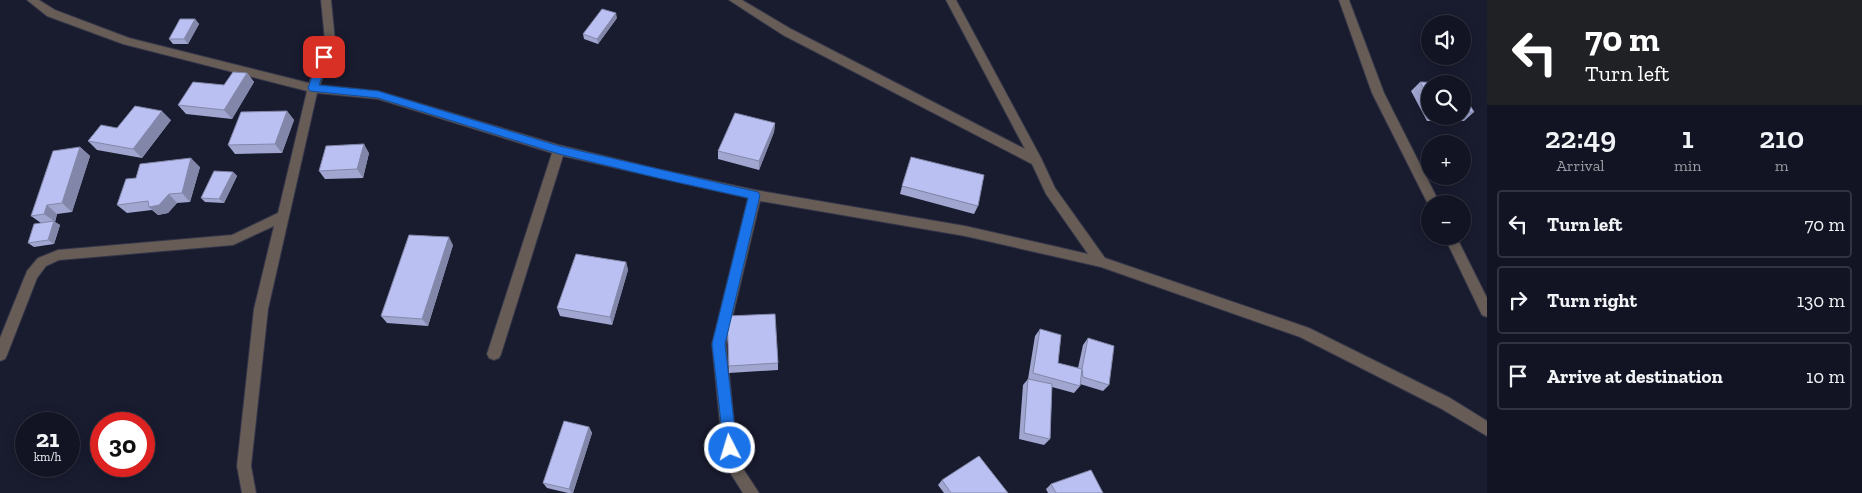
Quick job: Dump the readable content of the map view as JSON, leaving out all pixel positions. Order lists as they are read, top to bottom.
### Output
{
  "page": {
    "turn": ["70 m", "Turn left"],
    "map_buttons": ["+", "−"],
    "eta": [
      "22:49",
      "Arrival",
      "1",
      "min",
      "210",
      "m"
    ],
    "list": [
      {
        "name": "Turn left",
        "value": "70 m"
      },
      {
        "name": "Turn right",
        "value": "130 m"
      },
      {
        "name": "Arrive at destination",
        "value": "10 m"
      }
    ],
    "speed": "21 km/h",
    "limit": "30"
  }
}
